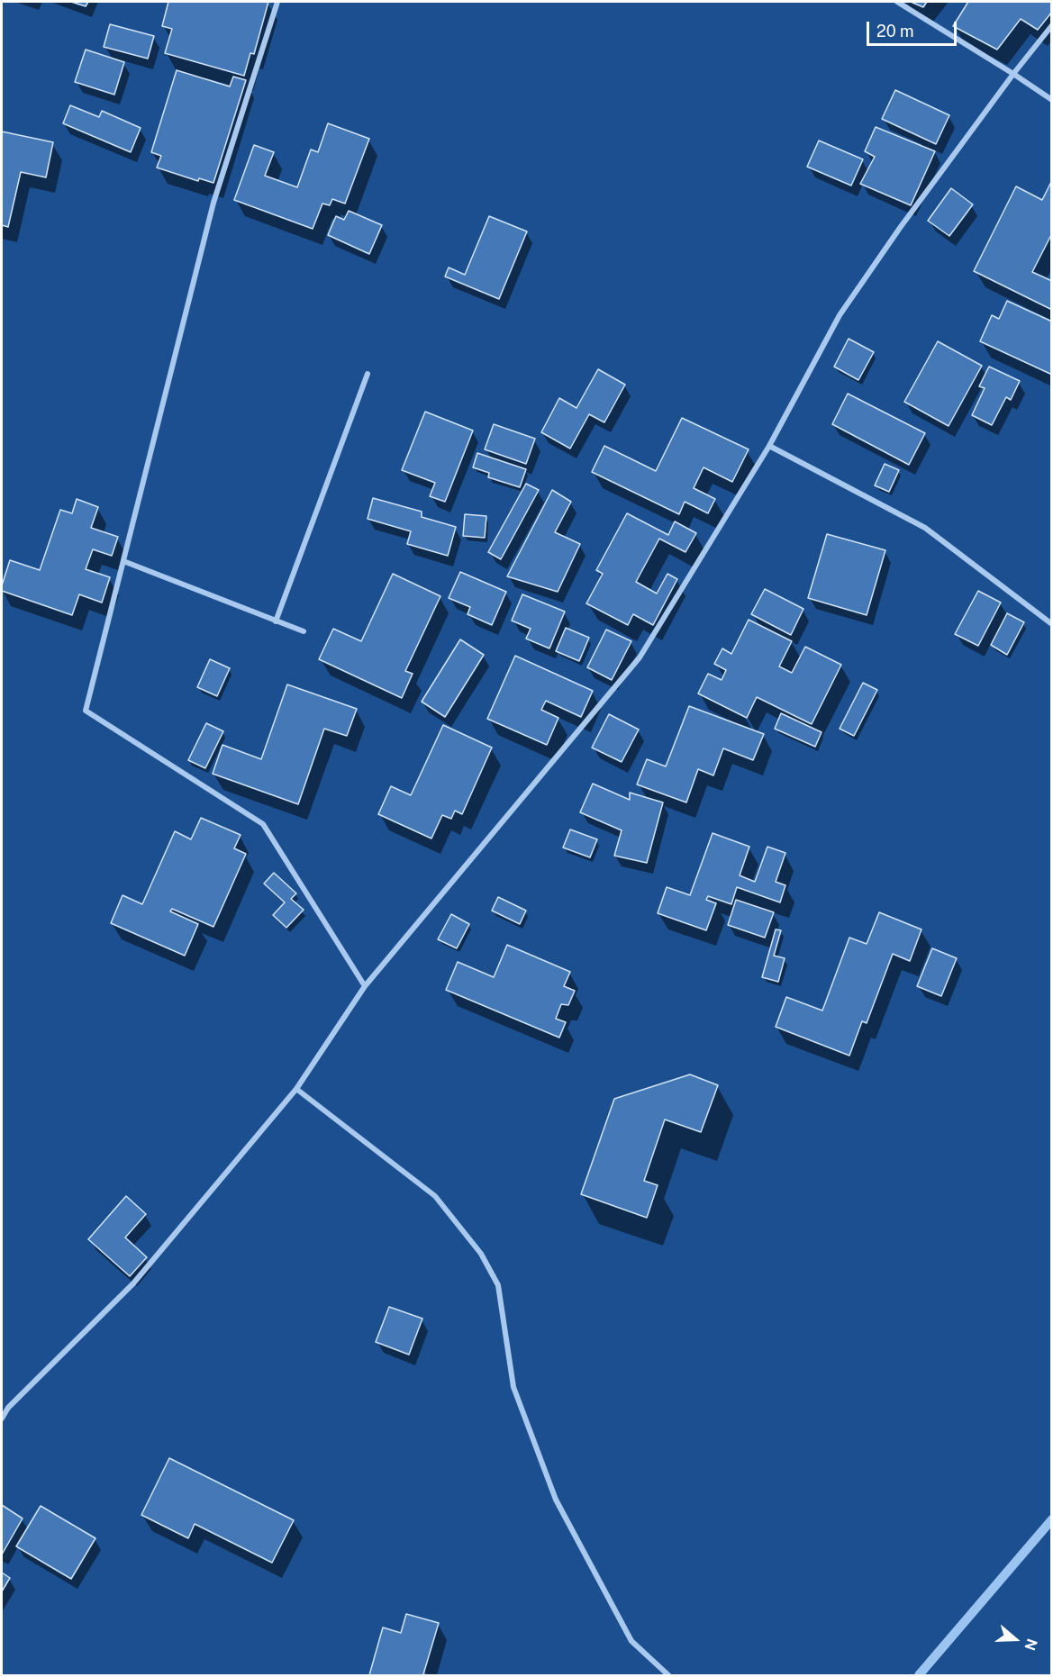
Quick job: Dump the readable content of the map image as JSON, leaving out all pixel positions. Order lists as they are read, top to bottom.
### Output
{
  "scale_bar": "20 m",
  "north": "right"
}
